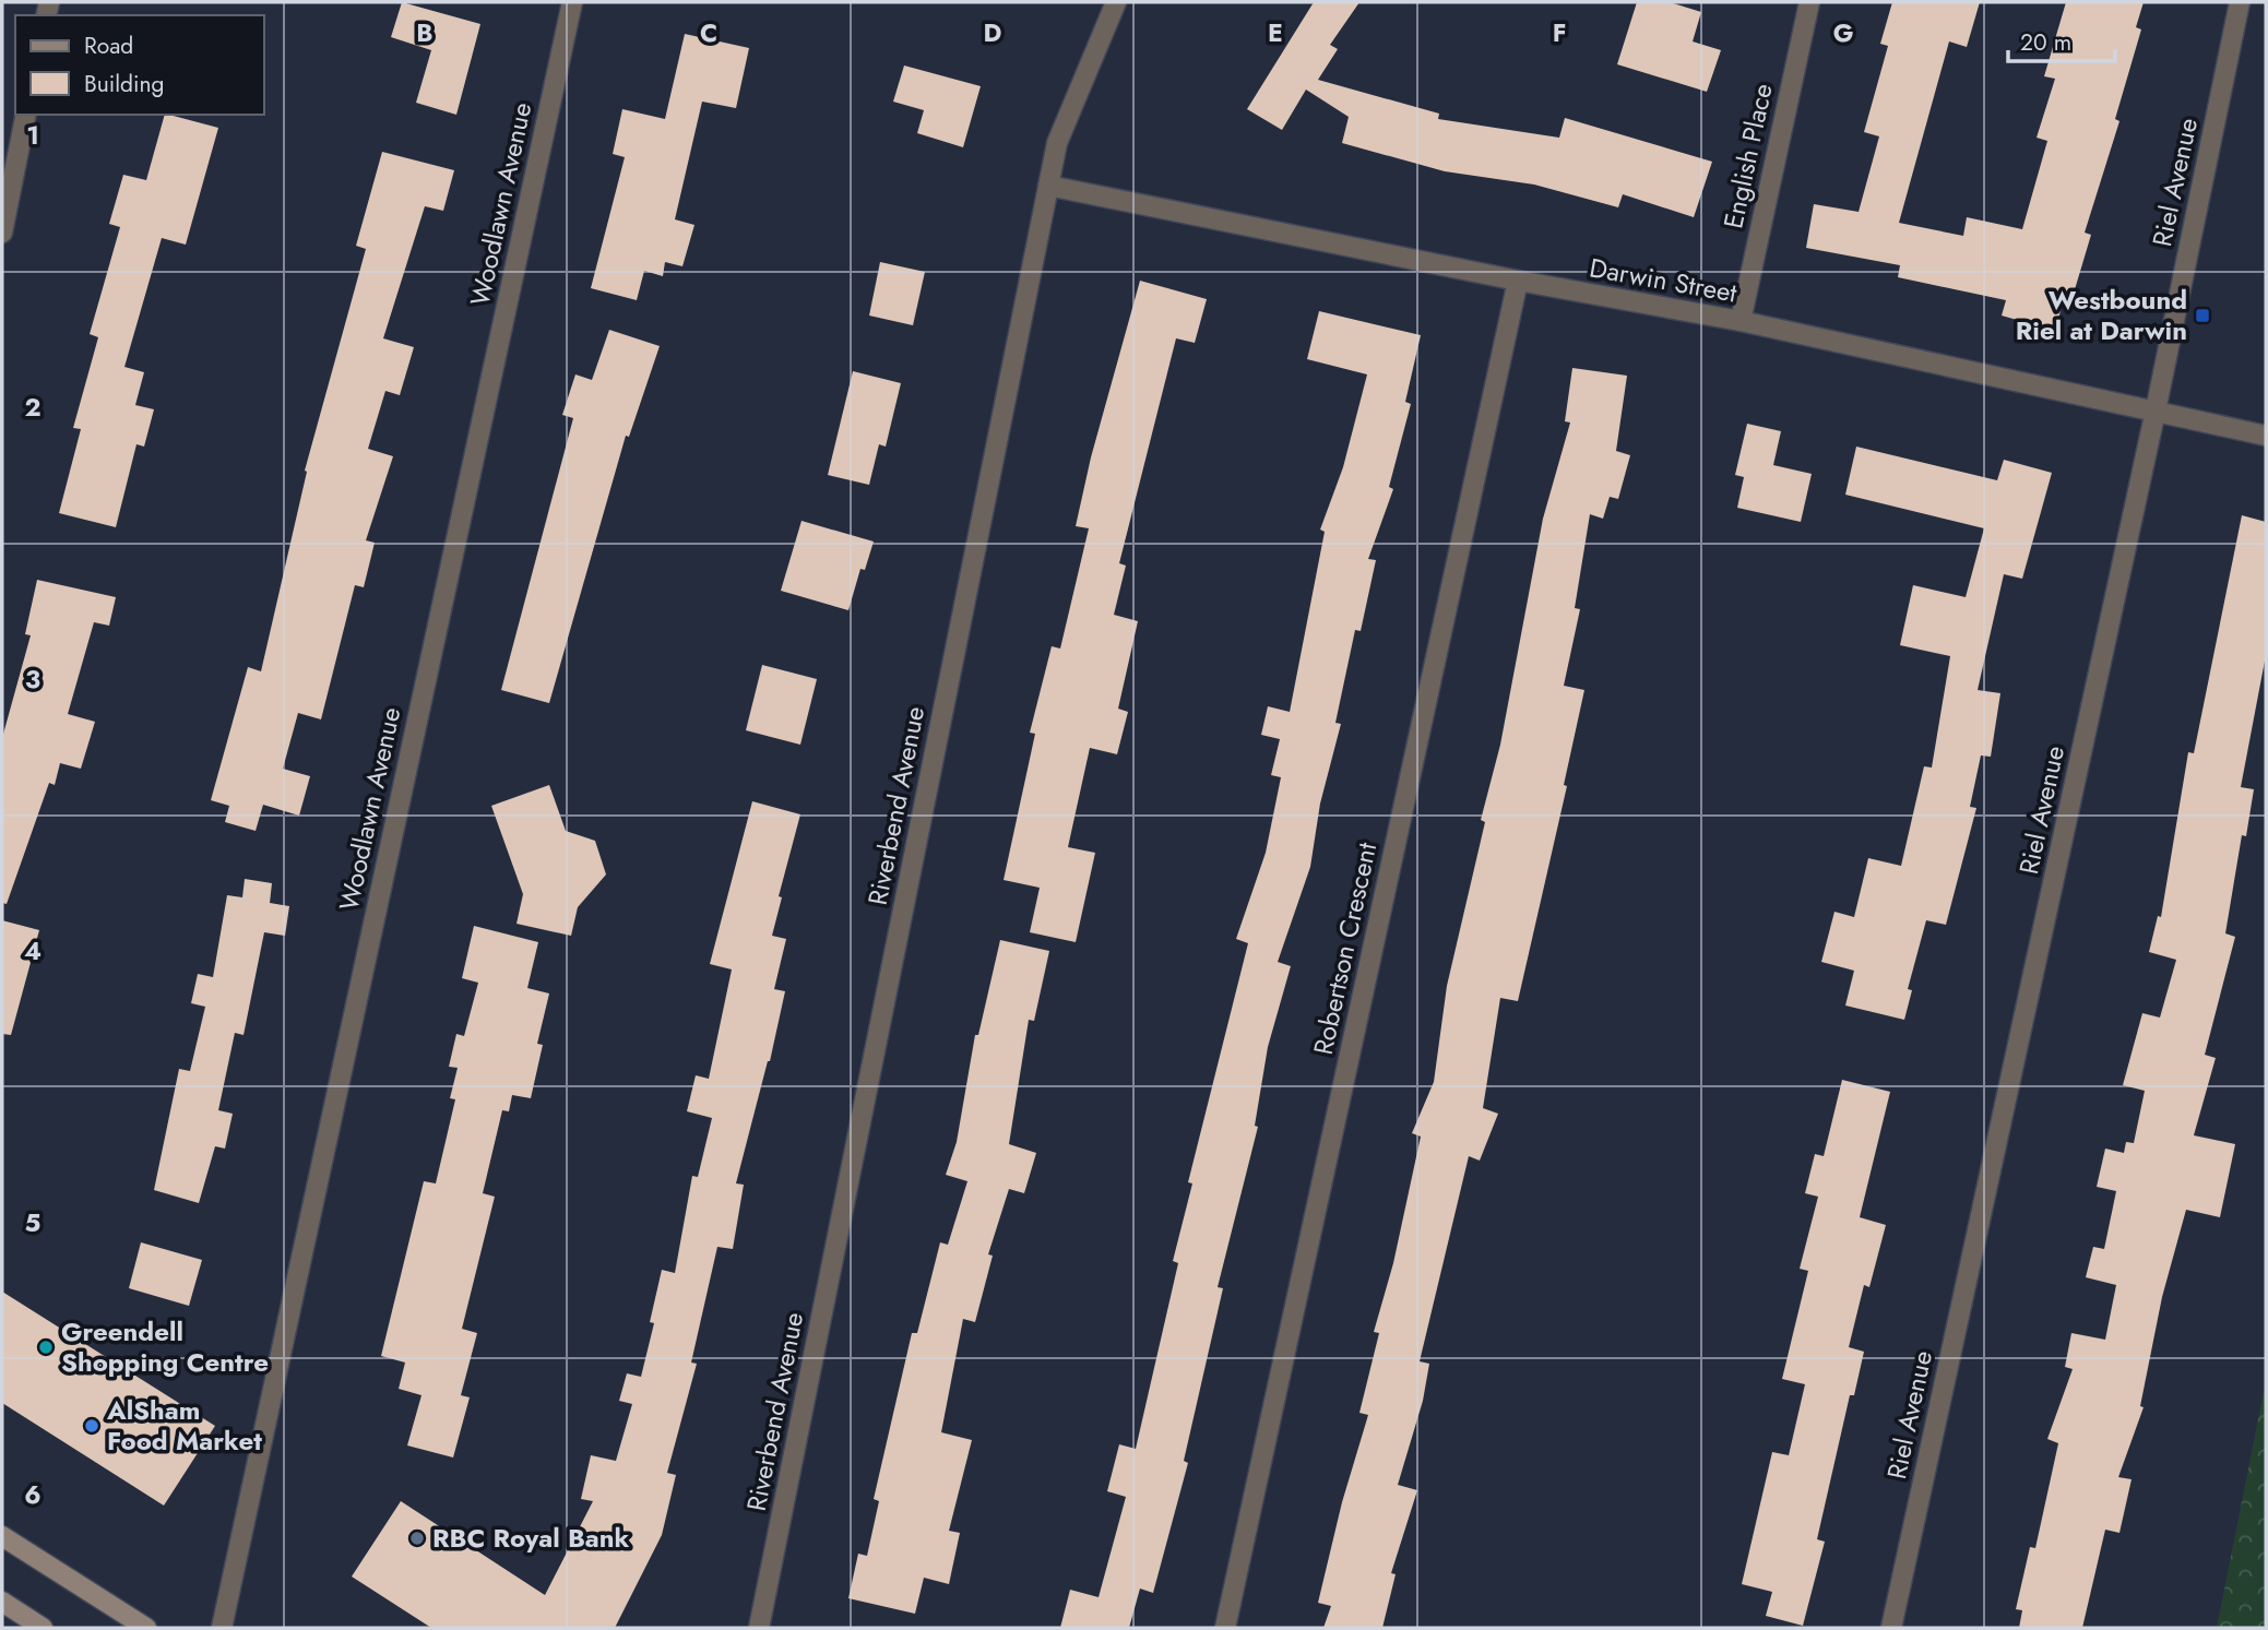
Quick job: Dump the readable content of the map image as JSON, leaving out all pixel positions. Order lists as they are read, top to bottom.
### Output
{
  "streets": {
    "street": [
      "English Place",
      "Riel Avenue",
      "Woodlawn Avenue",
      "Darwin Street",
      "Riverbend Avenue",
      "Robertson Crescent"
    ]
  },
  "crossings": [
    ["English Place", "Darwin Street"],
    ["Riel Avenue", "Darwin Street"],
    ["Darwin Street", "Riverbend Avenue"],
    ["Darwin Street", "Robertson Crescent"]
  ],
  "places": {
    "transit": ["Westbound Riel at Darwin"],
    "other": ["Greendell Shopping Centre", "AlSham Food Market", "RBC Royal Bank"]
  },
  "legend": ["Road", "Building"],
  "scale_bar": "20 m",
  "grid": {
    "columns": [
      "B",
      "C",
      "D",
      "E",
      "F",
      "G"
    ],
    "rows": [
      "1",
      "2",
      "3",
      "4",
      "5",
      "6"
    ]
  }
}
